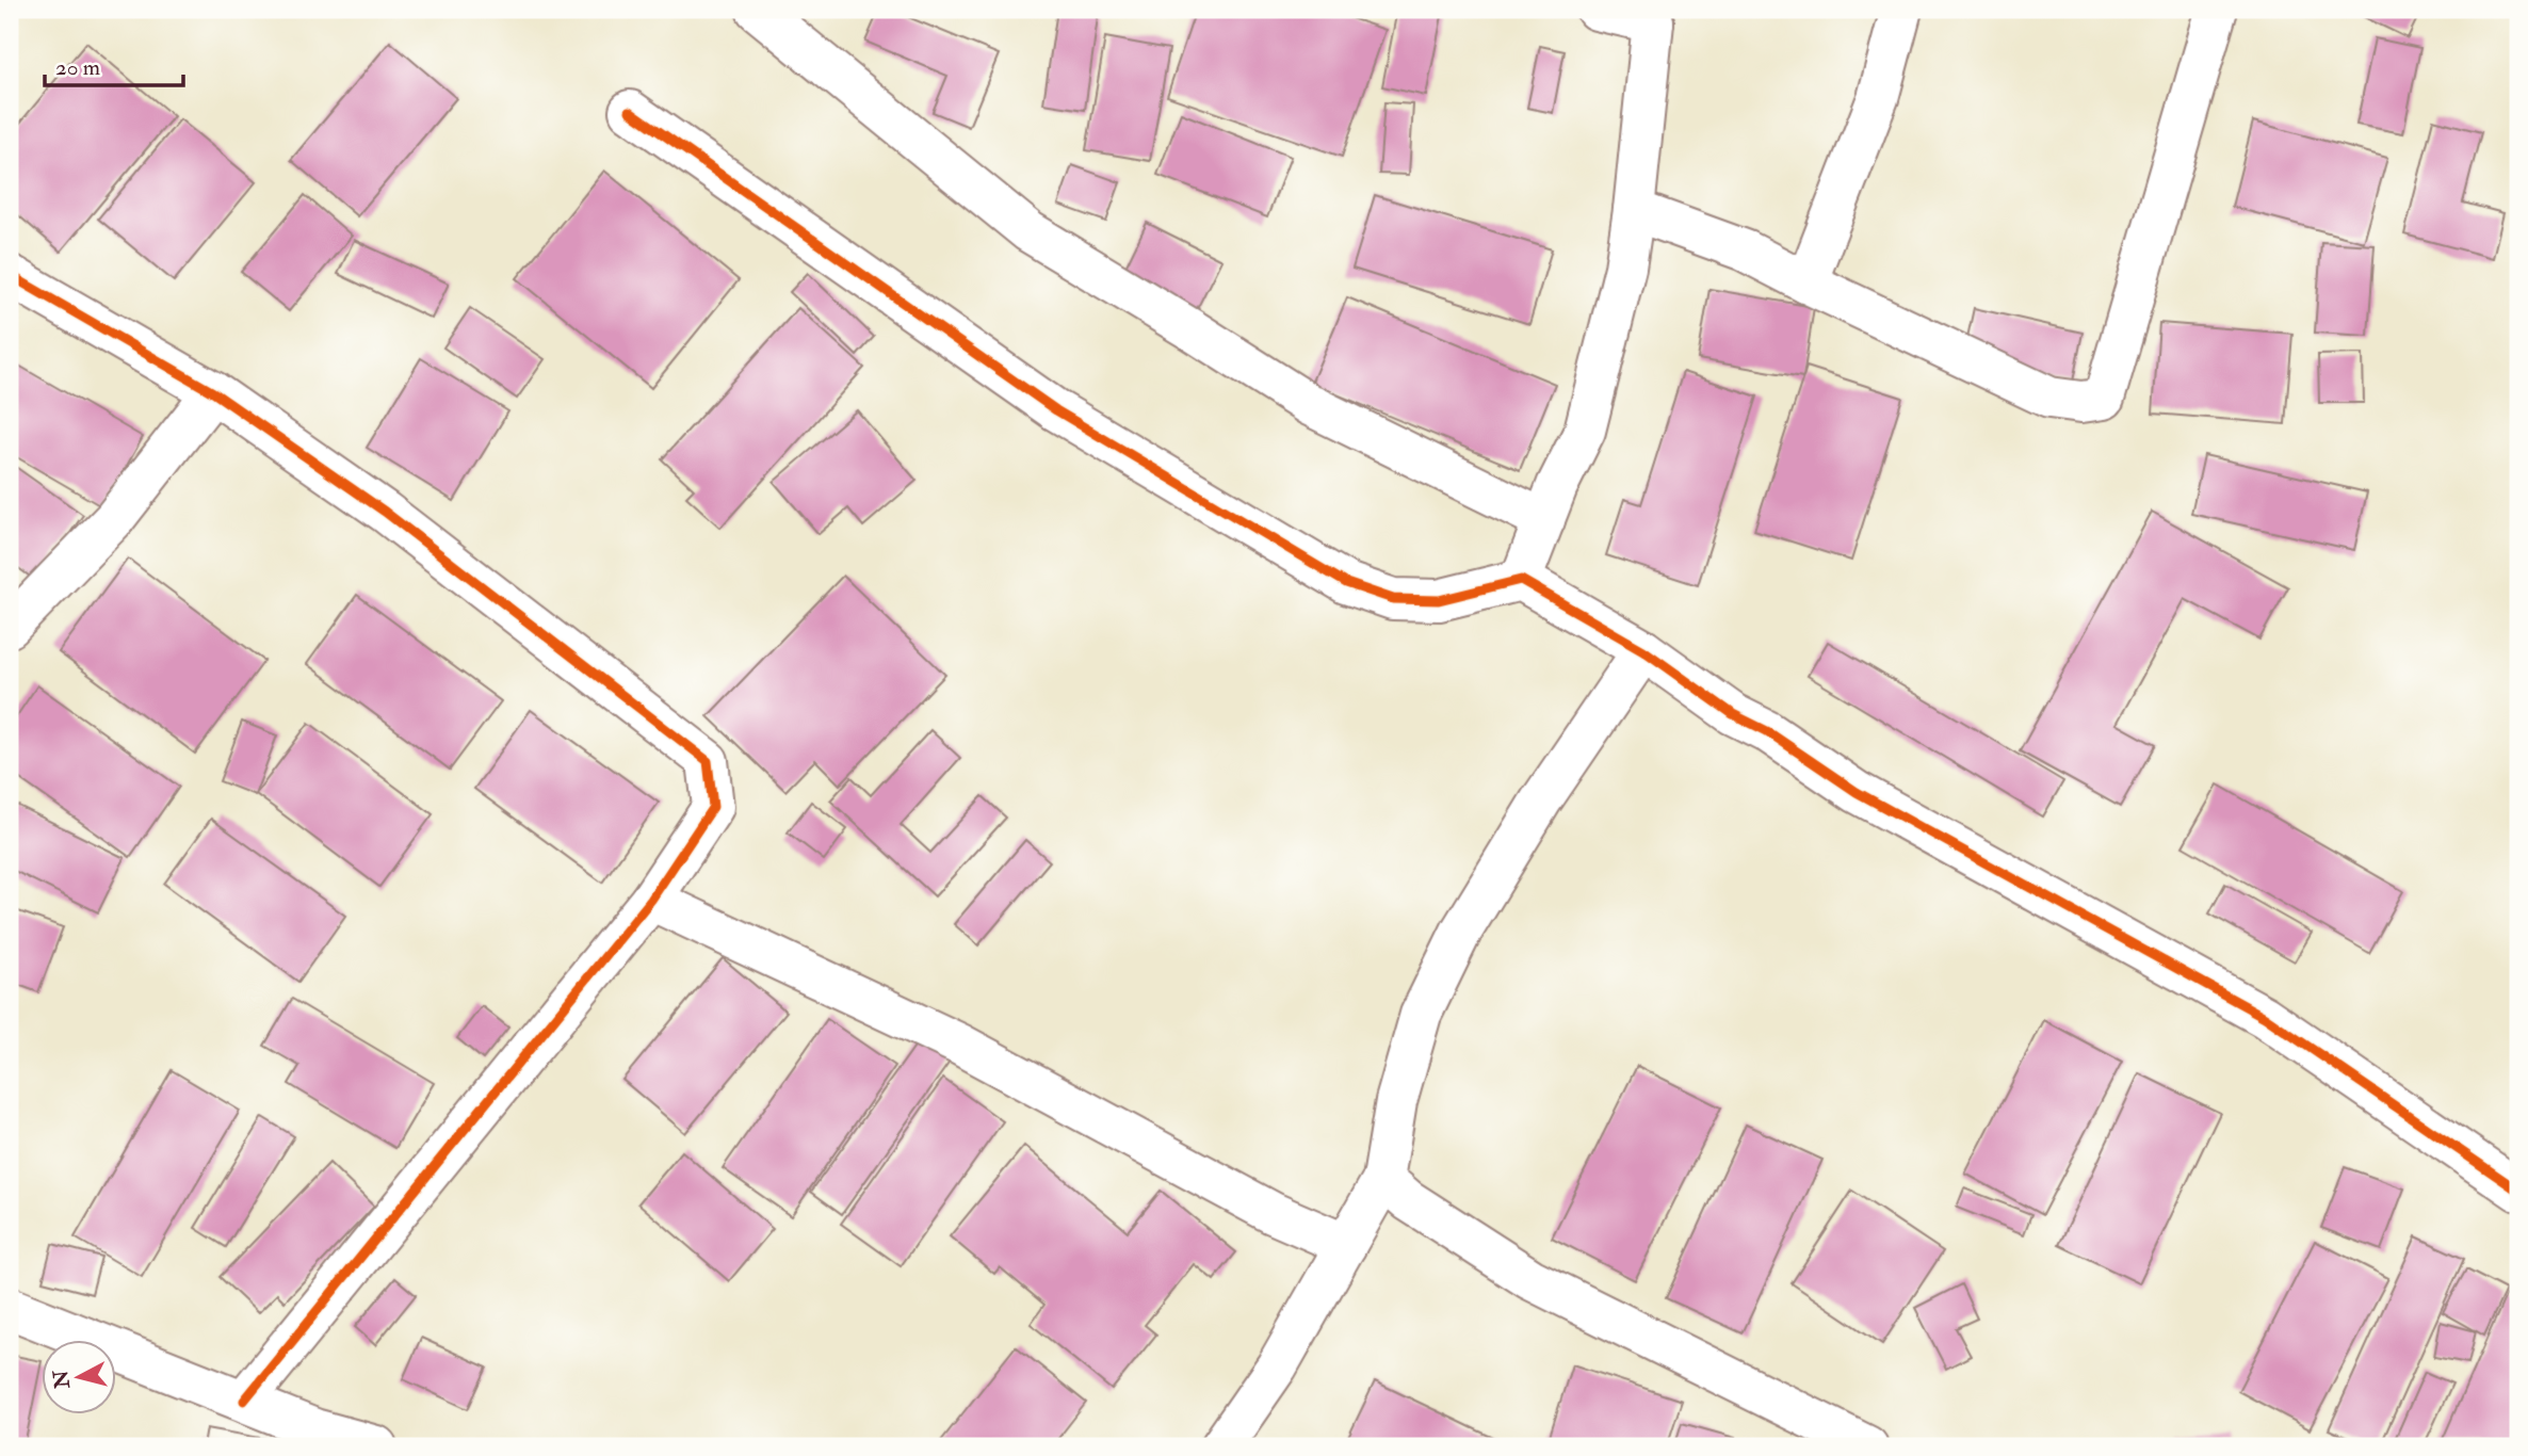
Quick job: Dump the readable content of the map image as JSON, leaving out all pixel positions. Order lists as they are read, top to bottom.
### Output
{
  "scale_bar": "20 m",
  "north": "left"
}
